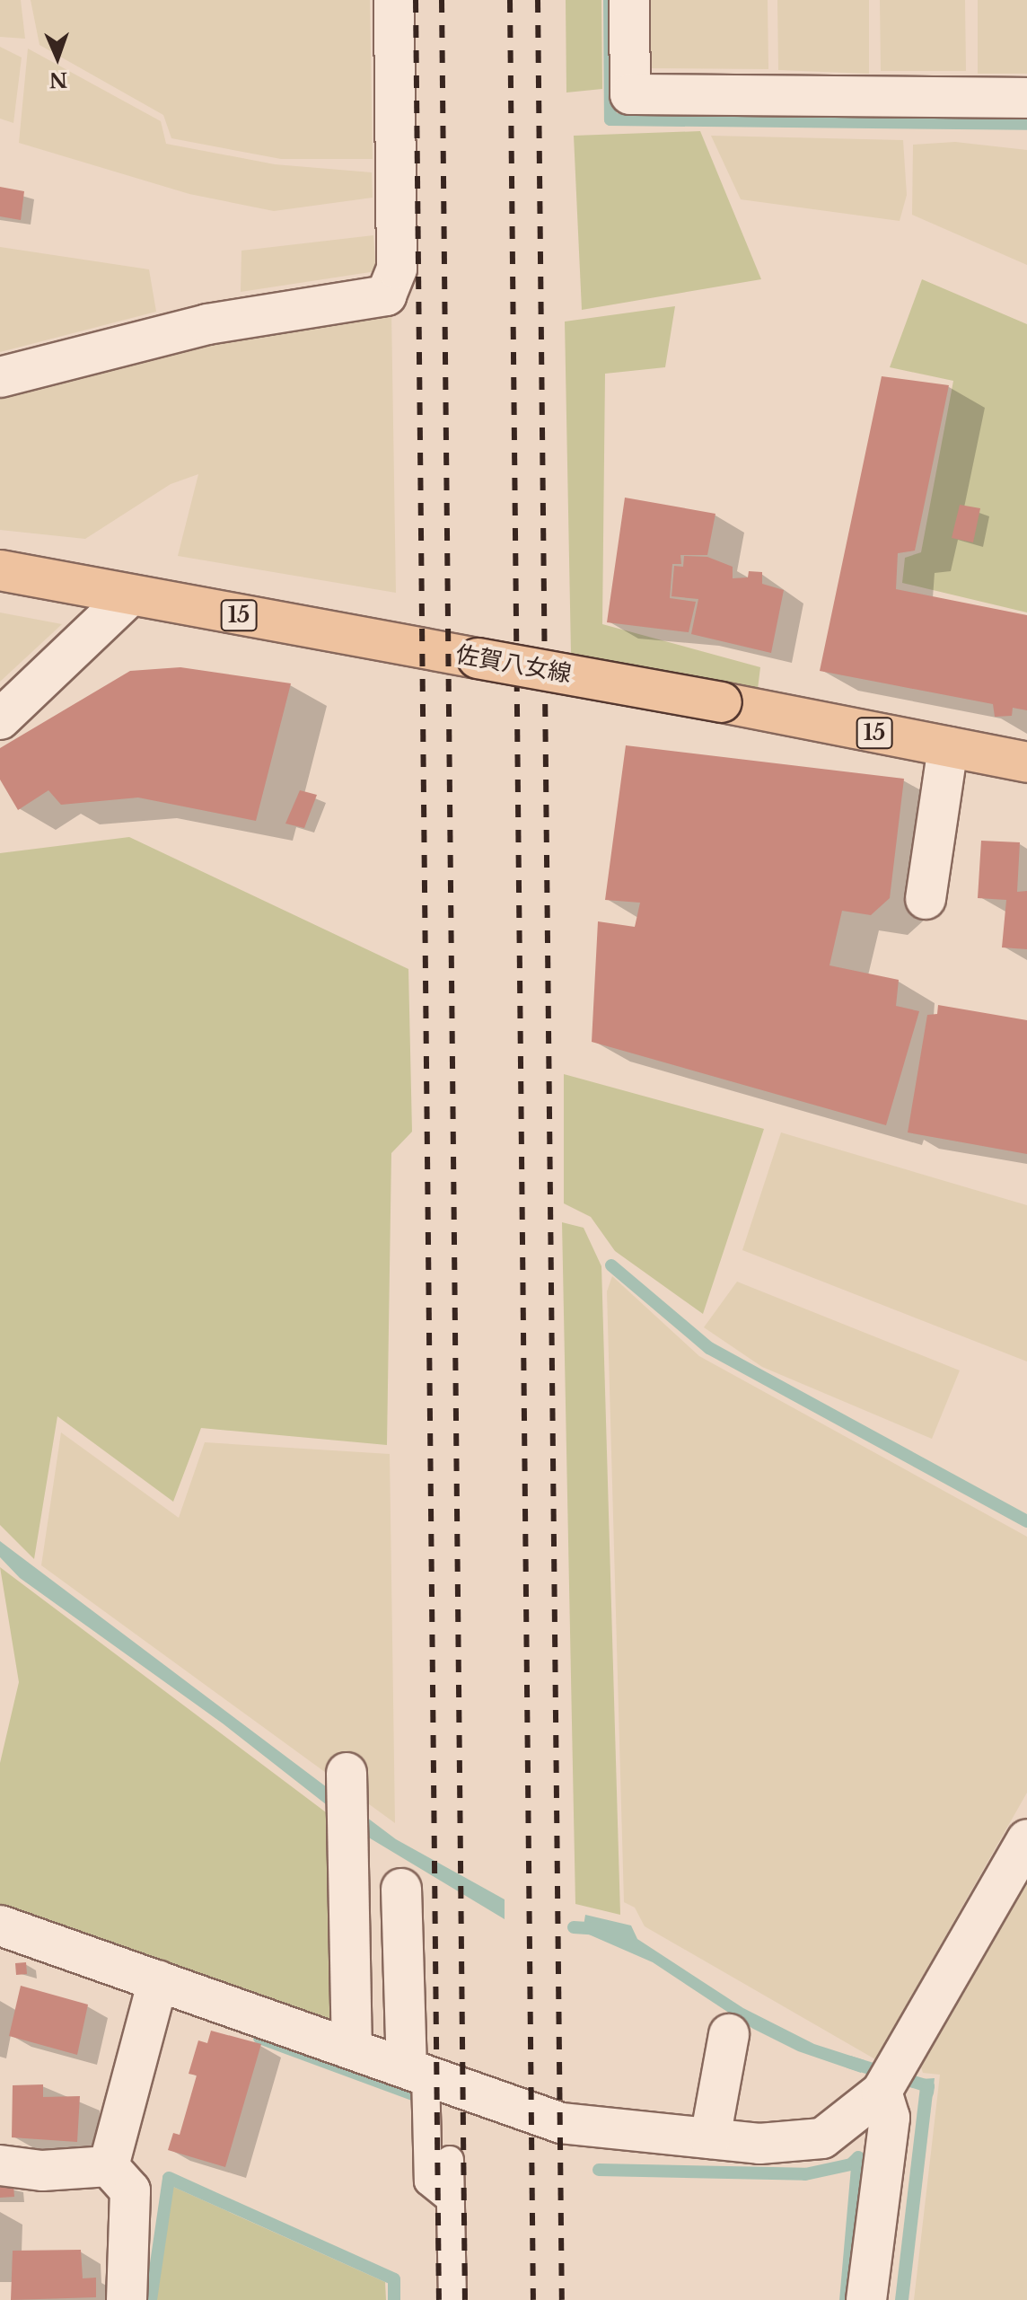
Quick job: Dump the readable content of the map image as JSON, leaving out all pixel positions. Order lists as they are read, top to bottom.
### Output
{
  "streets": {
    "main road": ["15", "佐賀八女線"]
  },
  "north": "bottom"
}
